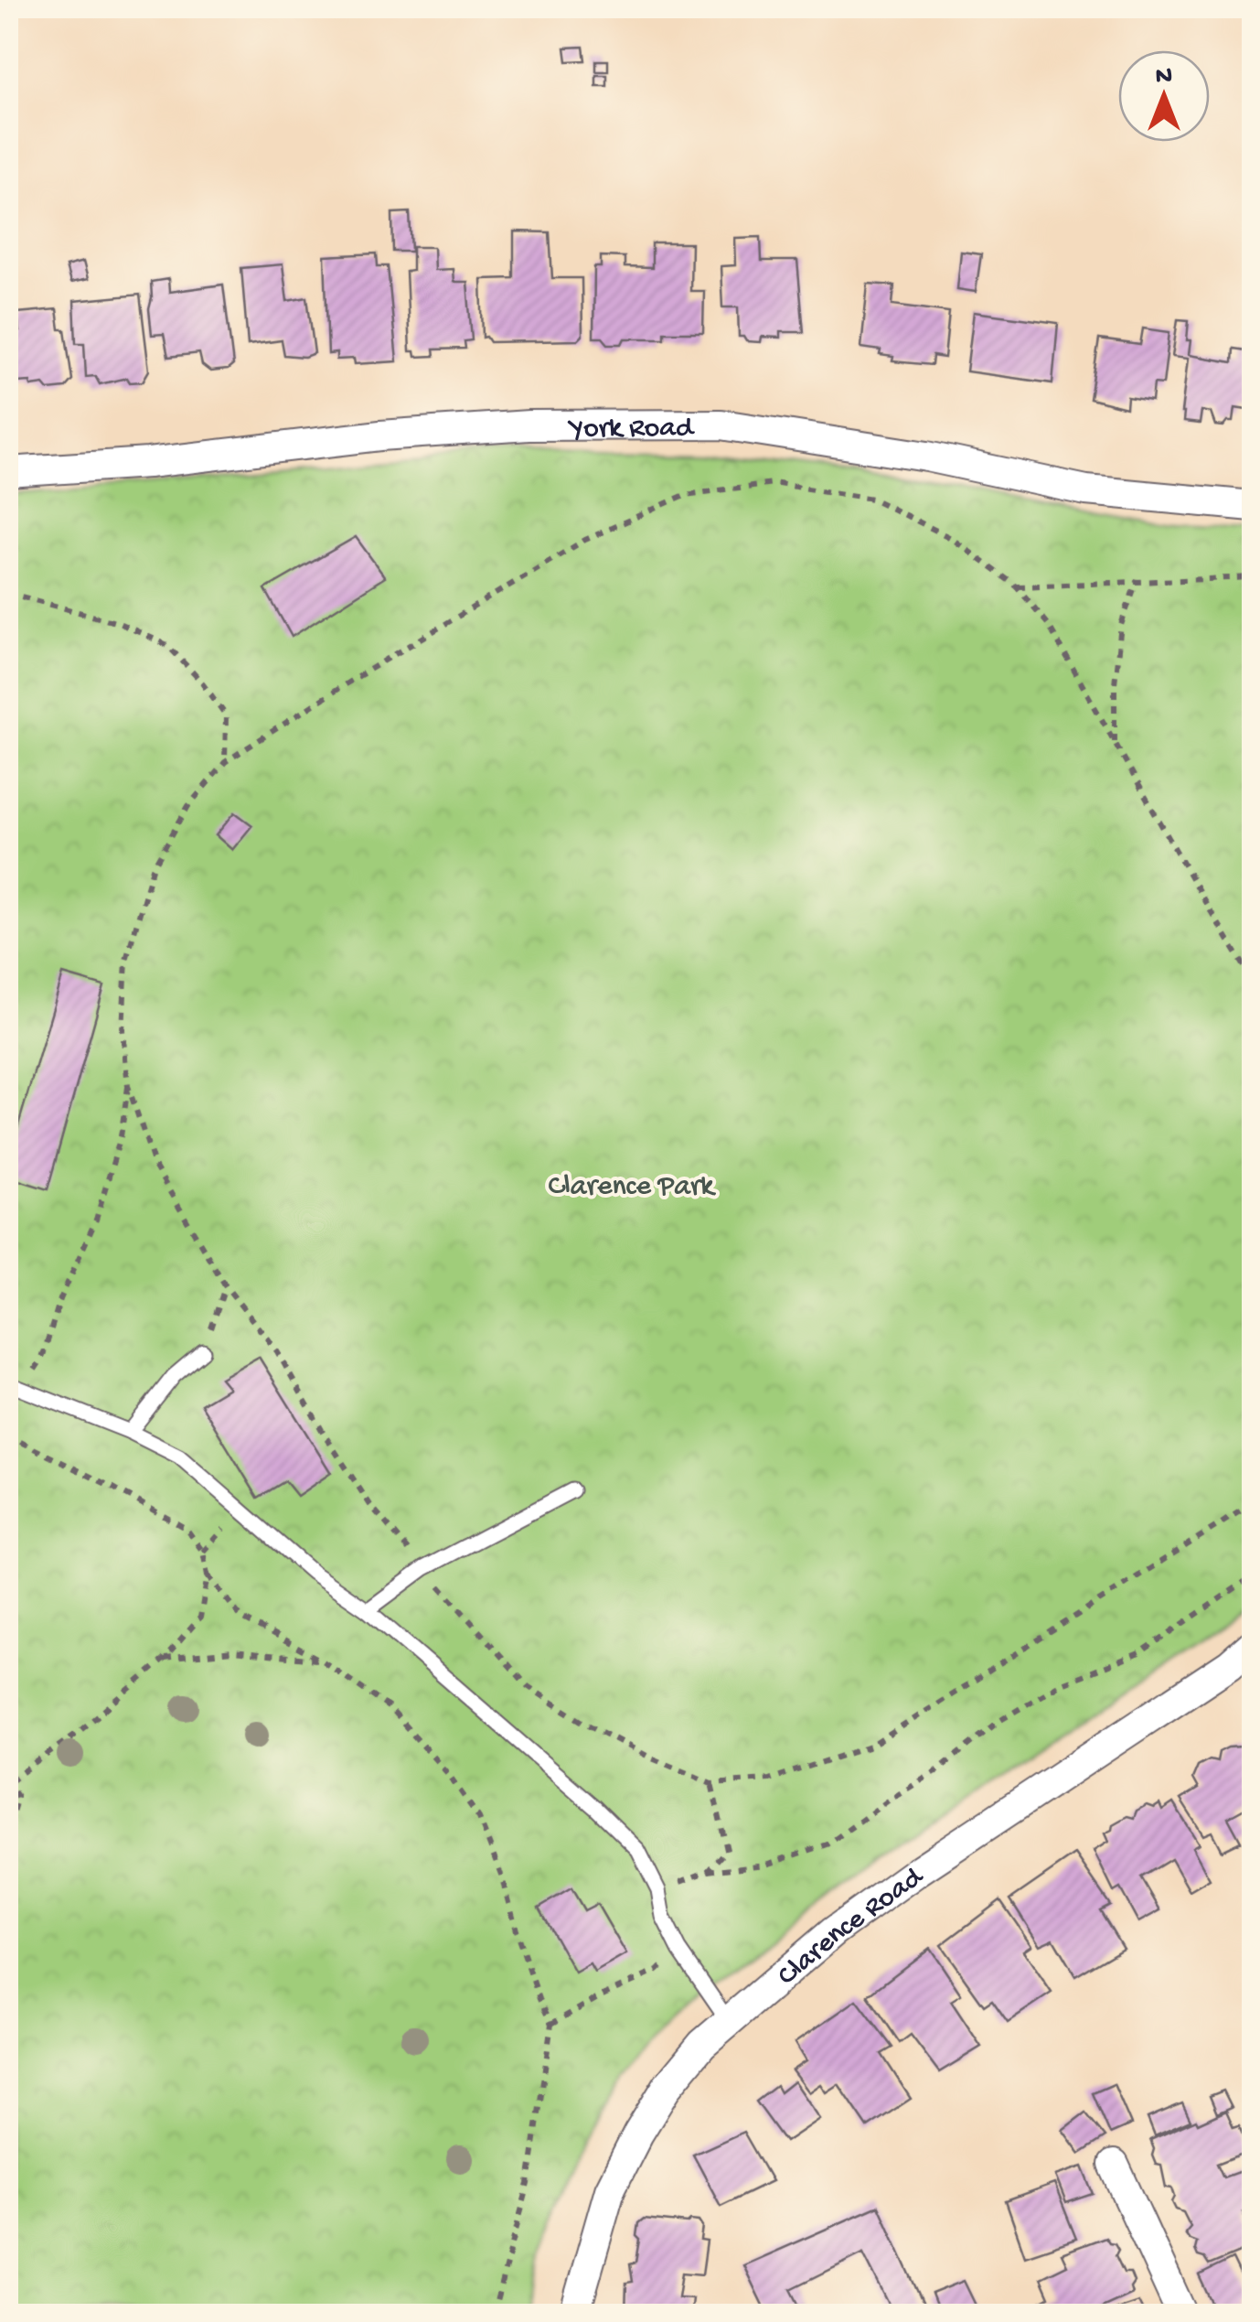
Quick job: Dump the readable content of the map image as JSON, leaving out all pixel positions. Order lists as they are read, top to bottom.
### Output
{
  "streets": {
    "street": ["York Road", "Clarence Road"]
  },
  "parks": ["Clarence Park"],
  "north": "top"
}
